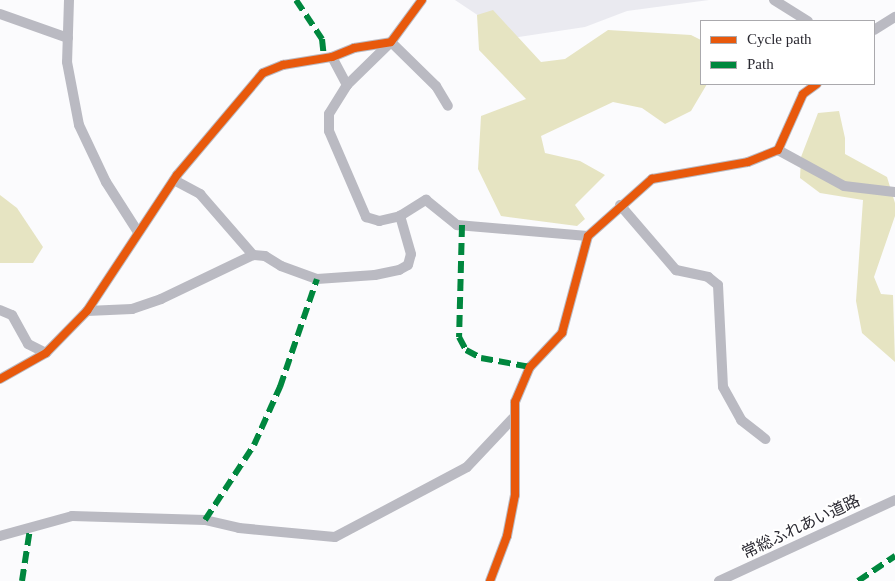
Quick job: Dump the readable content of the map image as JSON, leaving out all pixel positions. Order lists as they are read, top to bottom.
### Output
{
  "streets": {
    "street": ["常総ふれあい道路"]
  },
  "legend": ["Cycle path", "Path"]
}
